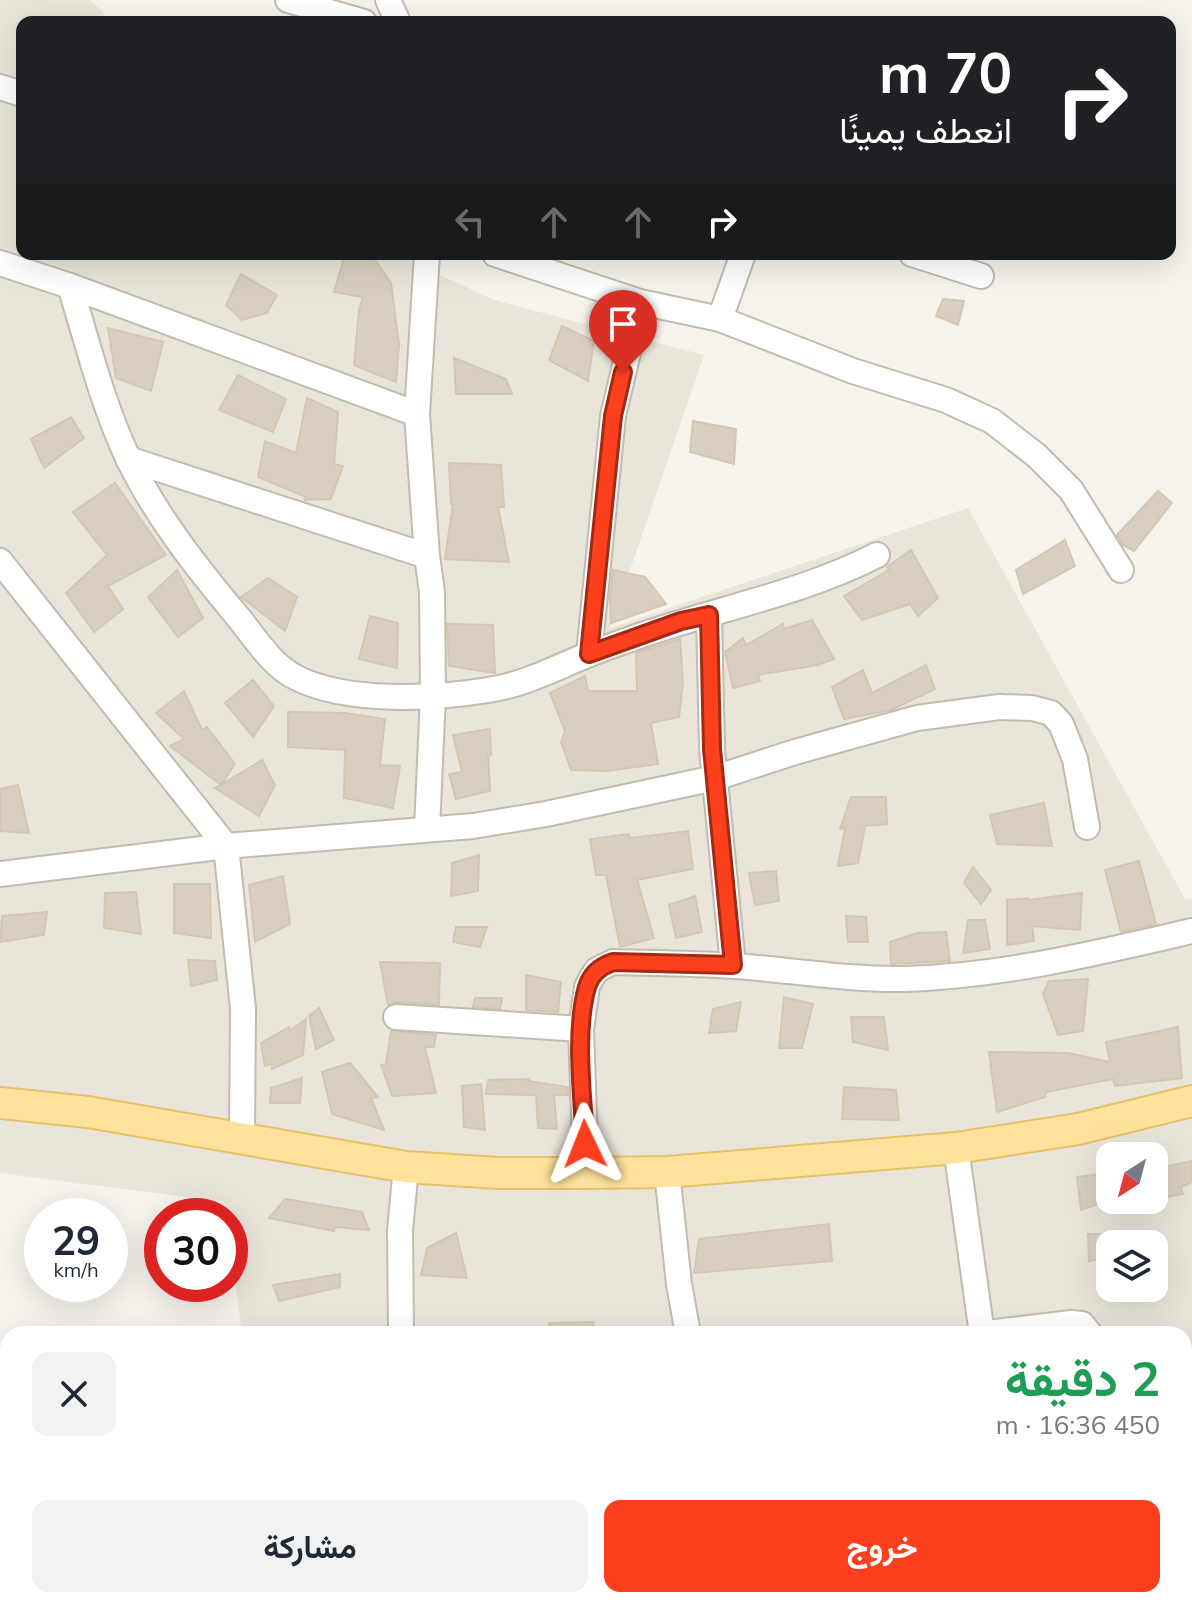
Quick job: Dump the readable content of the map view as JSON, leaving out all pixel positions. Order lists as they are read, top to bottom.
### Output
{
  "north": "bottom left",
  "page": {
    "turn": ["70 m", "انعطف يمينًا"],
    "speed": "29 km/h",
    "limit": "30",
    "heading": ["2 دقيقة", "450 m · 16:36"],
    "buttons": ["خروج", "مشاركة"]
  }
}
